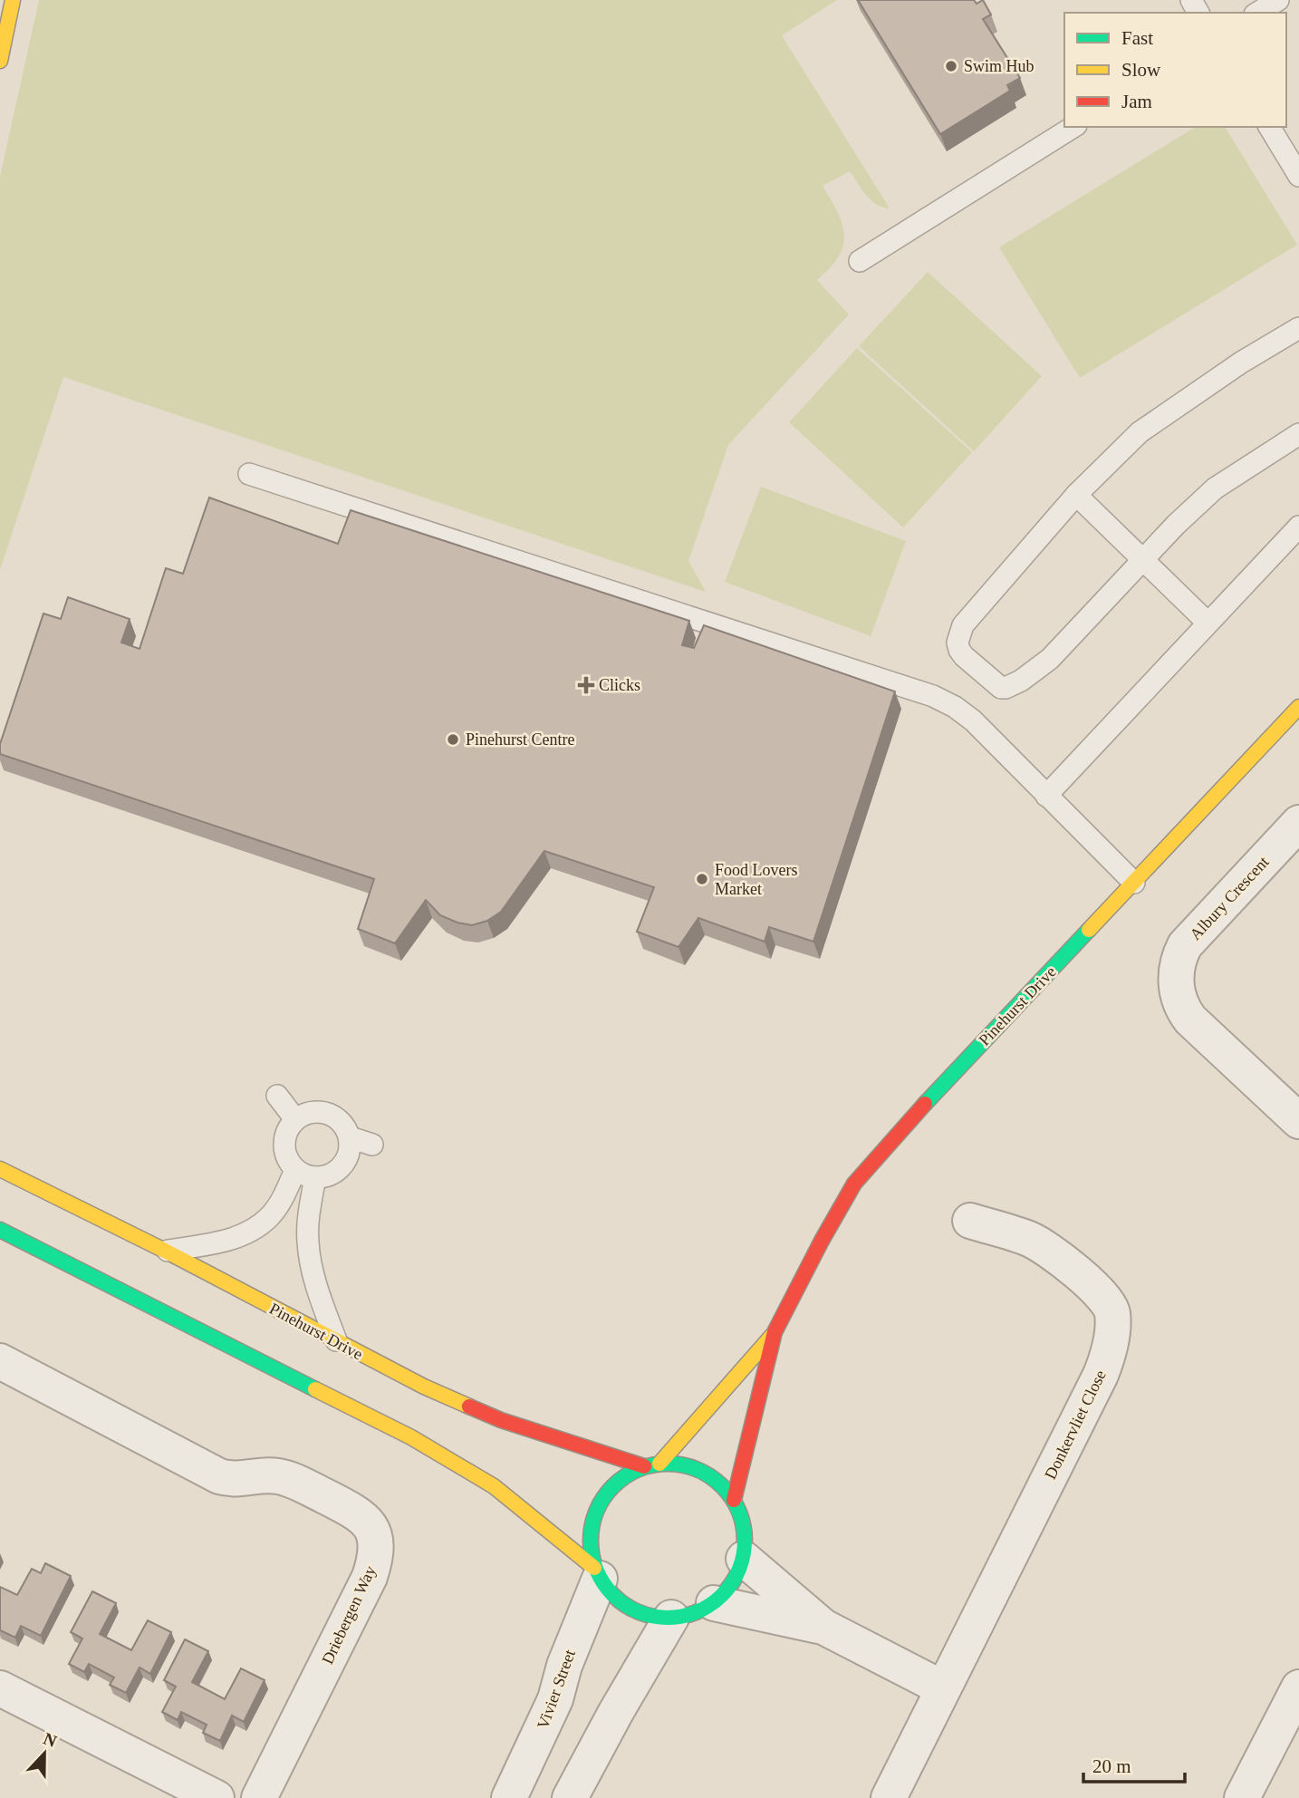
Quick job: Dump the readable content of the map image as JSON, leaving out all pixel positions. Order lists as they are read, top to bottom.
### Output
{
  "streets": {
    "street": [
      "Albury Crescent",
      "Pinehurst Drive",
      "Donkervliet Close",
      "Driebergen Way",
      "Vivier Street"
    ]
  },
  "crossings": [
    ["Pinehurst Drive", "Vivier Street"]
  ],
  "places": {
    "other": ["Swim Hub", "Pinehurst Centre", "Food Lovers Market"],
    "health": ["Clicks"]
  },
  "legend": ["Fast", "Slow", "Jam"],
  "scale_bar": "20 m",
  "north": "top"
}
